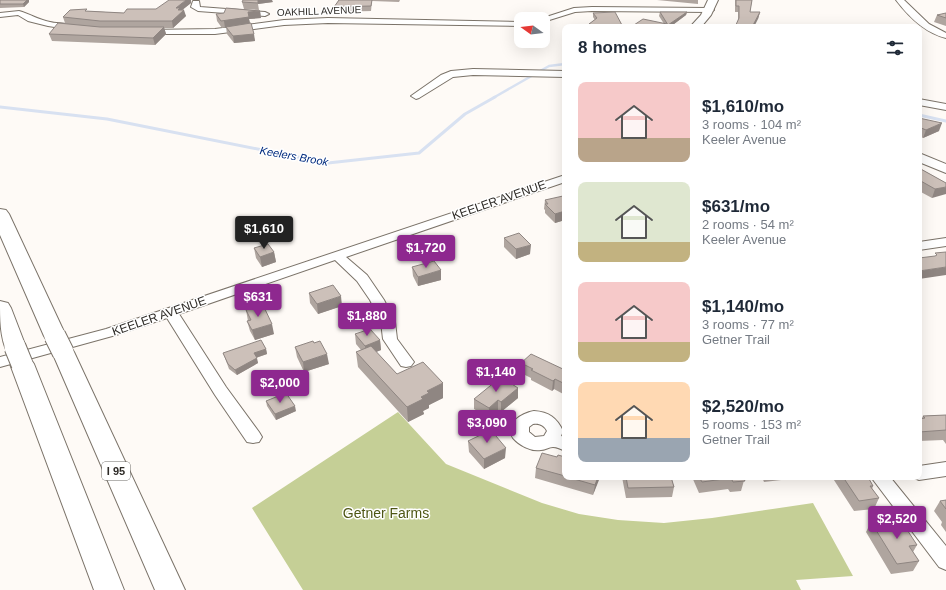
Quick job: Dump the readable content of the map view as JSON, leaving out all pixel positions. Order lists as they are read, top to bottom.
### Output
{
  "streets": {
    "highway": ["I 95"],
    "street": ["OAKHILL AVENUE", "KEELER AVENUE"]
  },
  "water": ["Keelers Brook"],
  "parks": ["Getner Farms"],
  "north": "left",
  "page": {
    "heading": "8 homes",
    "list": [
      {
        "name": "$1,610/mo",
        "note": "3 rooms · 104 m² · Keeler Avenue"
      },
      {
        "name": "$631/mo",
        "note": "2 rooms · 54 m² · Keeler Avenue"
      },
      {
        "name": "$1,140/mo",
        "note": "3 rooms · 77 m² · Getner Trail"
      },
      {
        "name": "$2,520/mo",
        "note": "5 rooms · 153 m² · Getner Trail"
      }
    ],
    "price": [
      "$1,610",
      "$1,720",
      "$631",
      "$1,880",
      "$1,140",
      "$2,000",
      "$3,090",
      "$2,520"
    ]
  }
}
